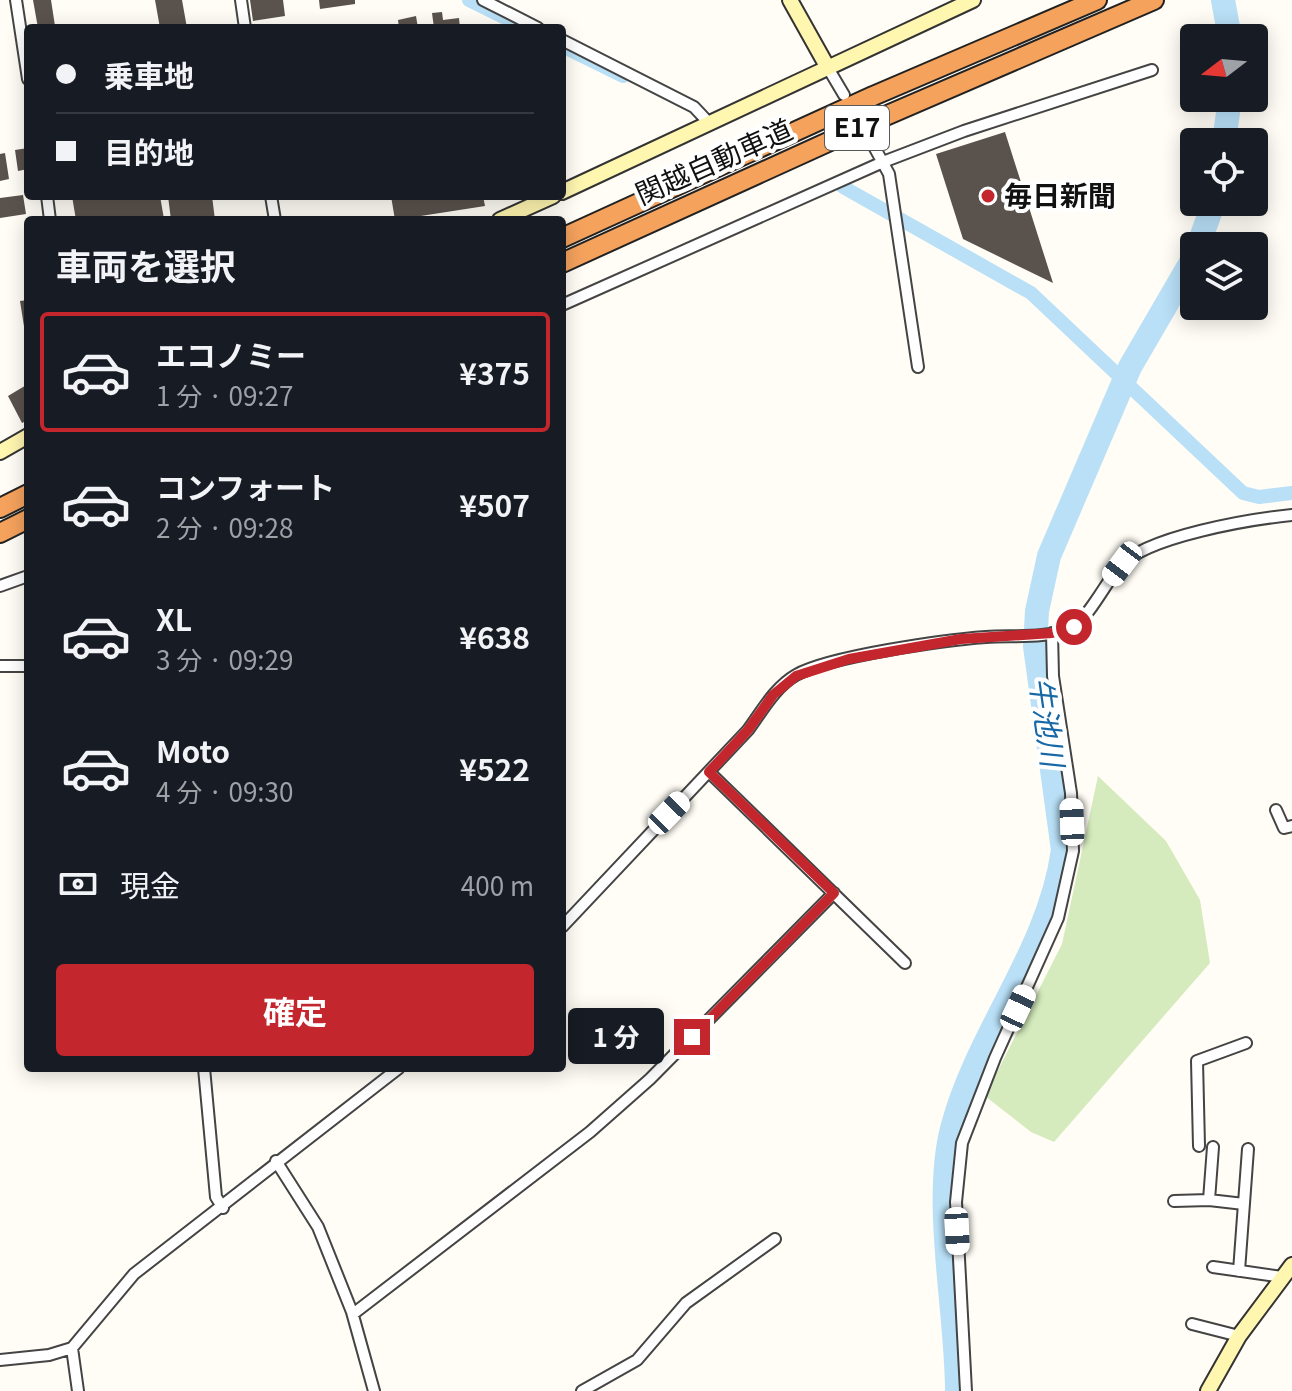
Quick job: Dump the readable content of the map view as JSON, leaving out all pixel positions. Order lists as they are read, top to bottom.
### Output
{
  "streets": {
    "highway": ["E17", "関越自動車道"]
  },
  "water": ["牛池川"],
  "places": ["毎日新聞"],
  "north": "left",
  "page": {
    "banner": ["乗車地", "目的地"],
    "heading": "車両を選択",
    "list": [
      {
        "name": "エコノミー",
        "note": "1 分 · 09:27",
        "value": "¥375"
      },
      {
        "name": "コンフォート",
        "note": "2 分 · 09:28",
        "value": "¥507"
      },
      {
        "name": "XL",
        "note": "3 分 · 09:29",
        "value": "¥638"
      },
      {
        "name": "Moto",
        "note": "4 分 · 09:30",
        "value": "¥522"
      }
    ],
    "pay": ["現金", "400 m"],
    "buttons": "確定",
    "bubble": "1 分"
  }
}
